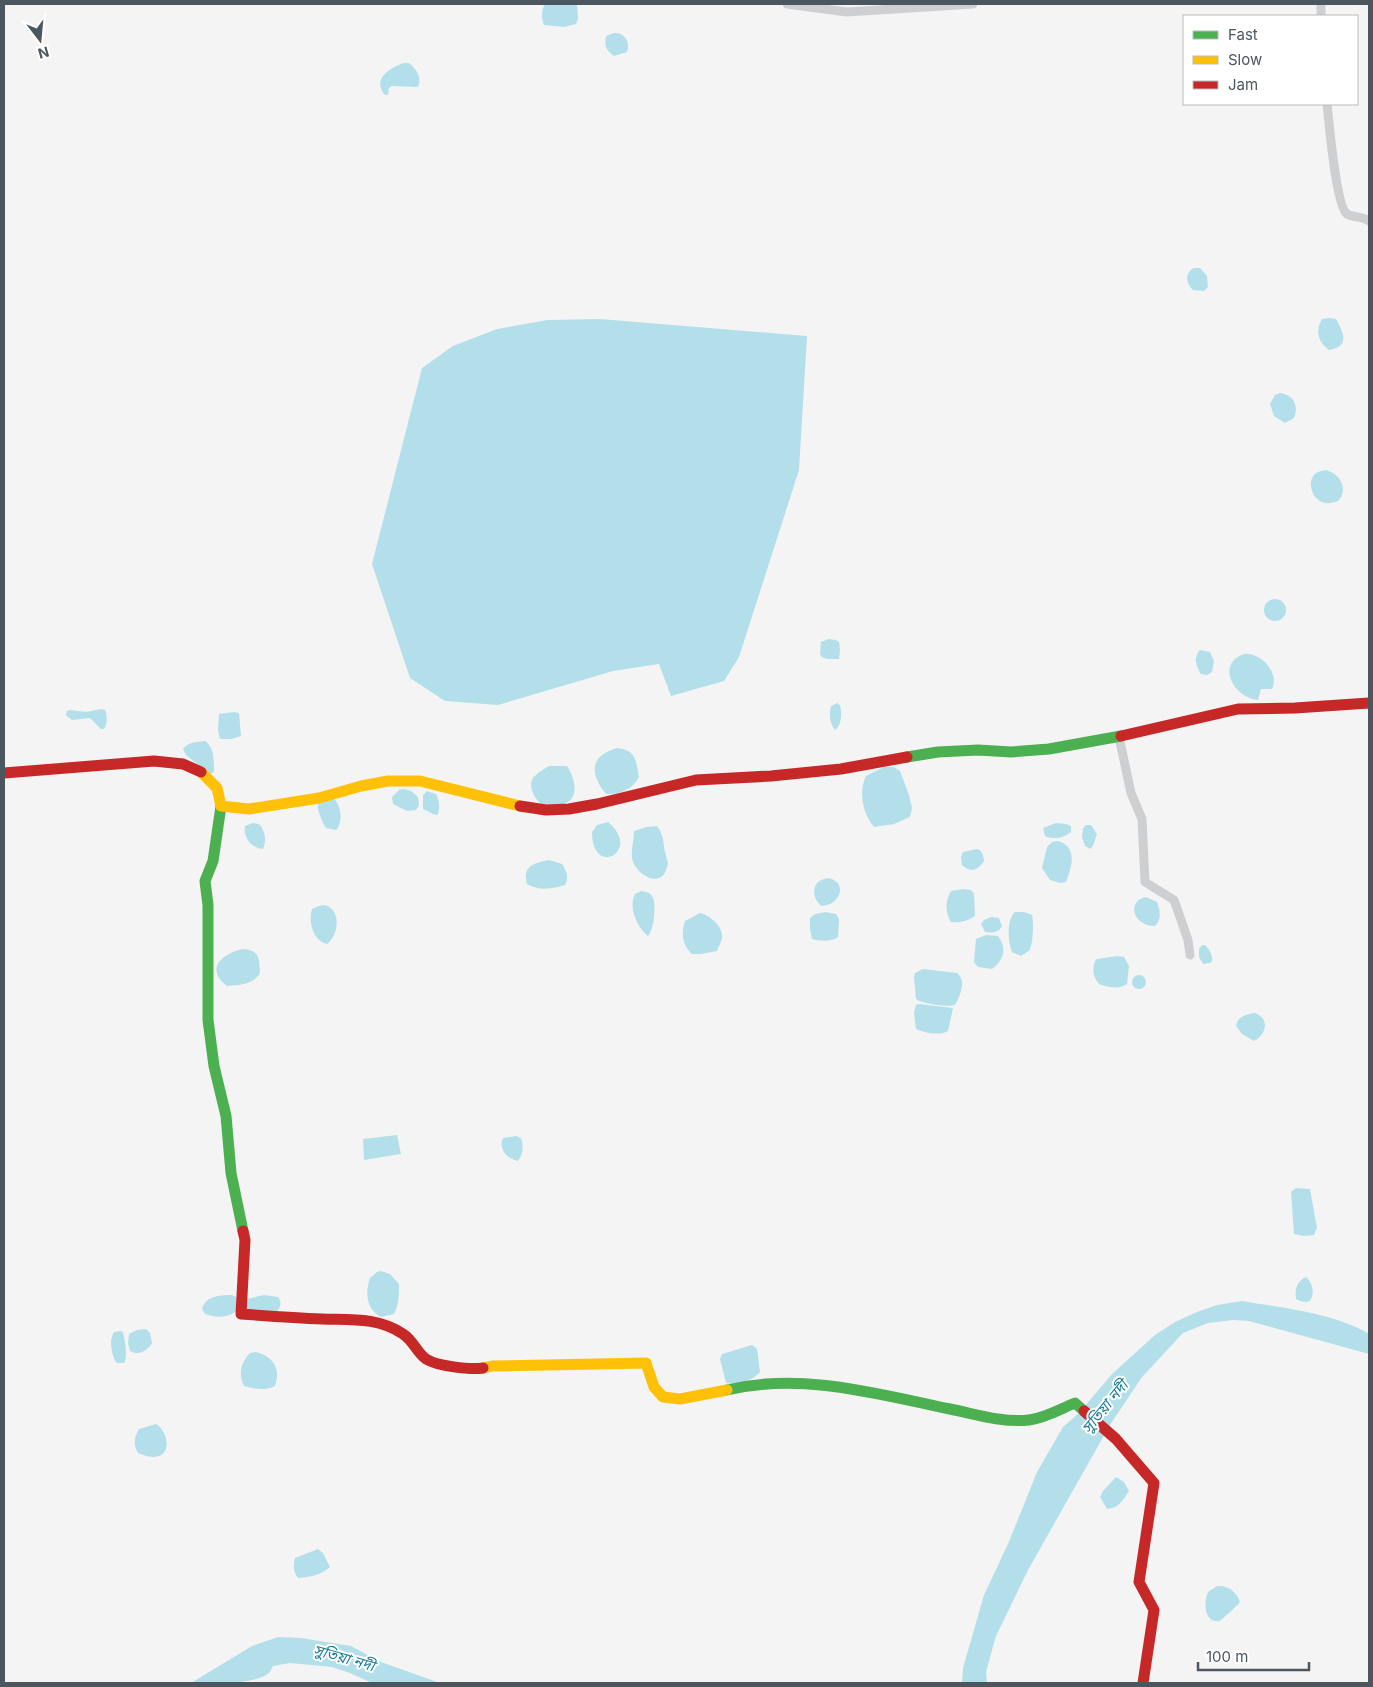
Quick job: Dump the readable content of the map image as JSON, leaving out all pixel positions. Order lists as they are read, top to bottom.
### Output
{
  "water": ["সুতিয়া নদী"],
  "legend": ["Fast", "Slow", "Jam"],
  "scale_bar": "100 m",
  "north": "bottom"
}
